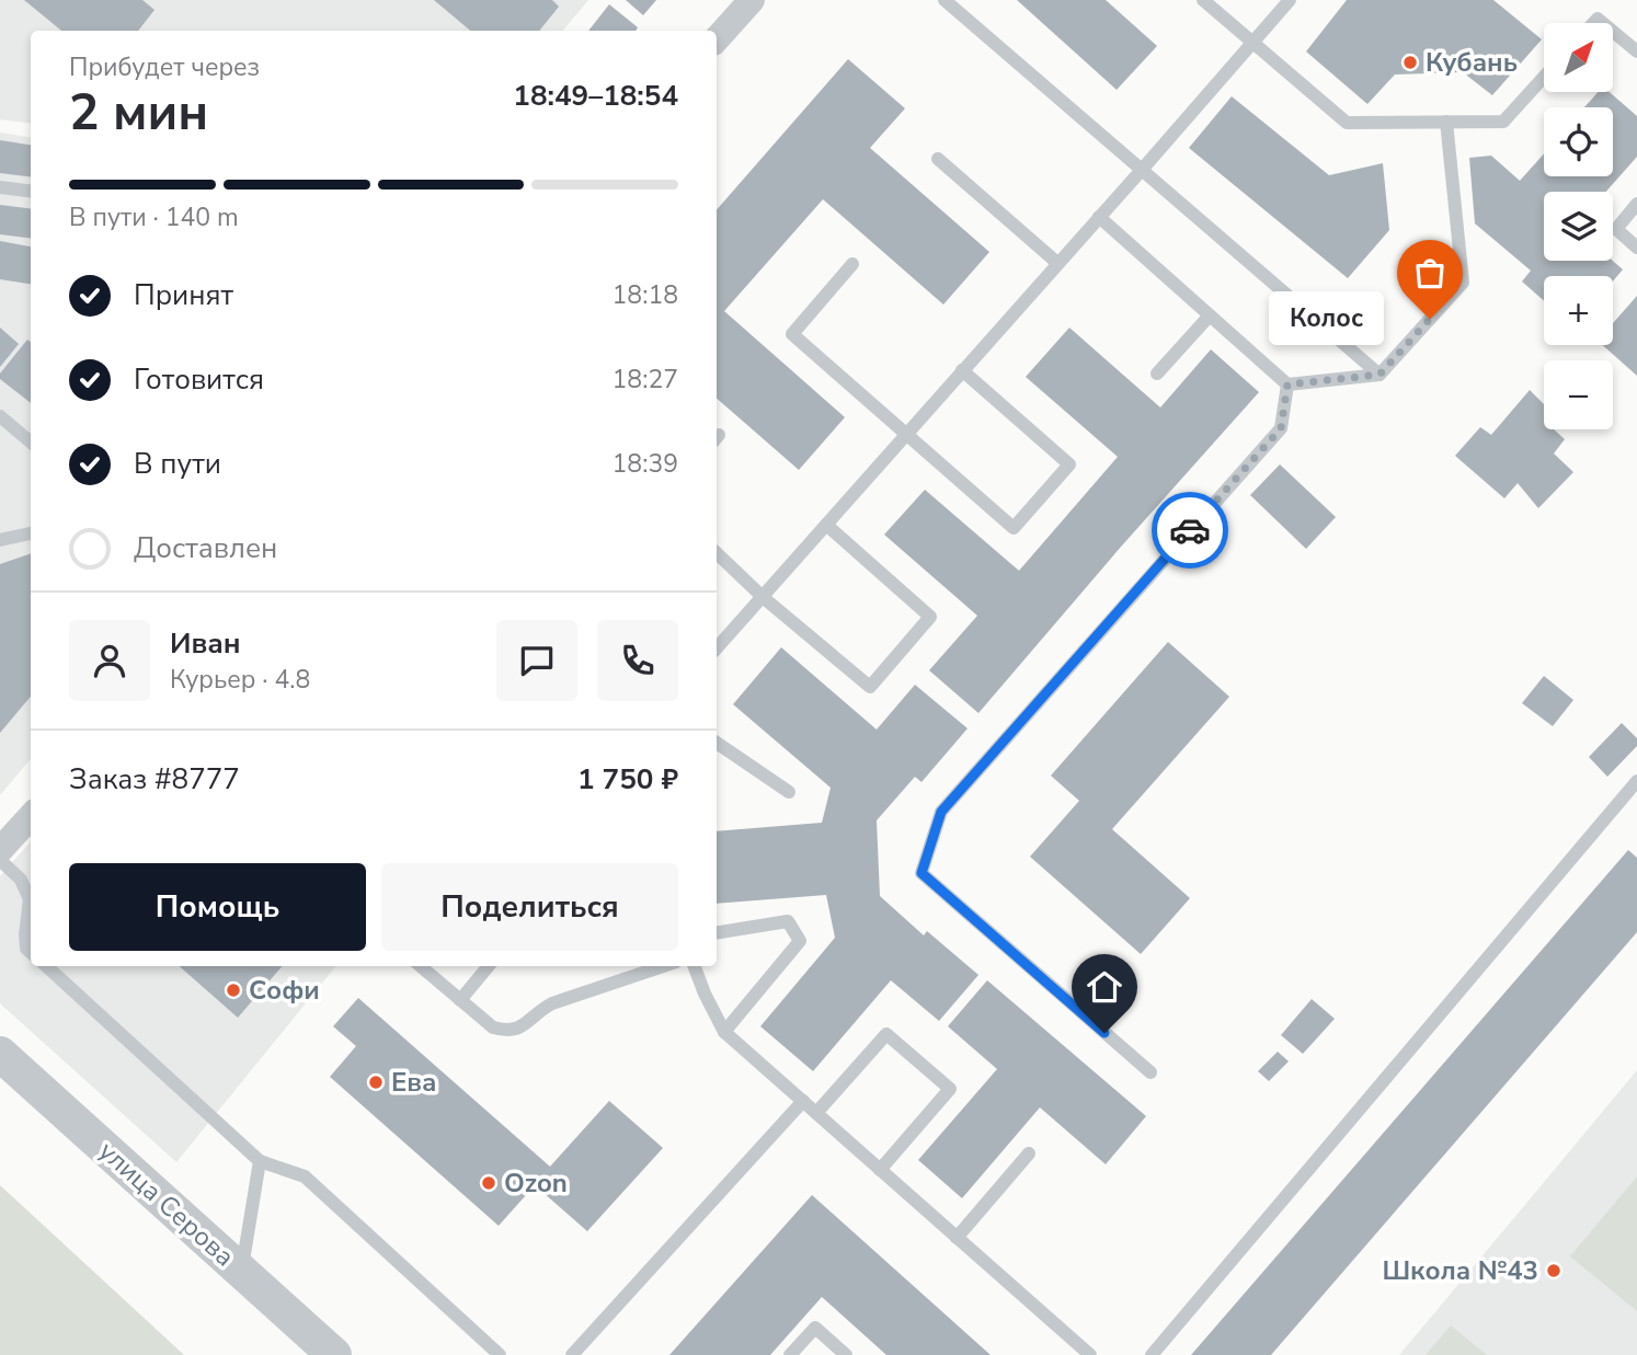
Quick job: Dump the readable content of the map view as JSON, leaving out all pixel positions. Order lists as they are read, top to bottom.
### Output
{
  "streets": {
    "street": ["улица Серова"]
  },
  "places": [
    "Кубань",
    "Колос",
    "Софи",
    "Ева",
    "Ozon",
    "Школа №43"
  ],
  "north": "top right",
  "page": {
    "map_buttons": ["+", "−"],
    "heading": ["2 мин", "Прибудет через", "18:49–18:54"],
    "panel": [
      "Иван",
      "Курьер · 4.8",
      "Заказ #8777",
      "1 750 ₽"
    ],
    "bar": "В пути · 140 m",
    "list": [
      ["Принят", "18:18"],
      ["Готовится", "18:27"],
      ["В пути", "18:39"],
      "Доставлен"
    ],
    "bubble": "Колос",
    "buttons": ["Помощь", "Поделиться"]
  }
}
